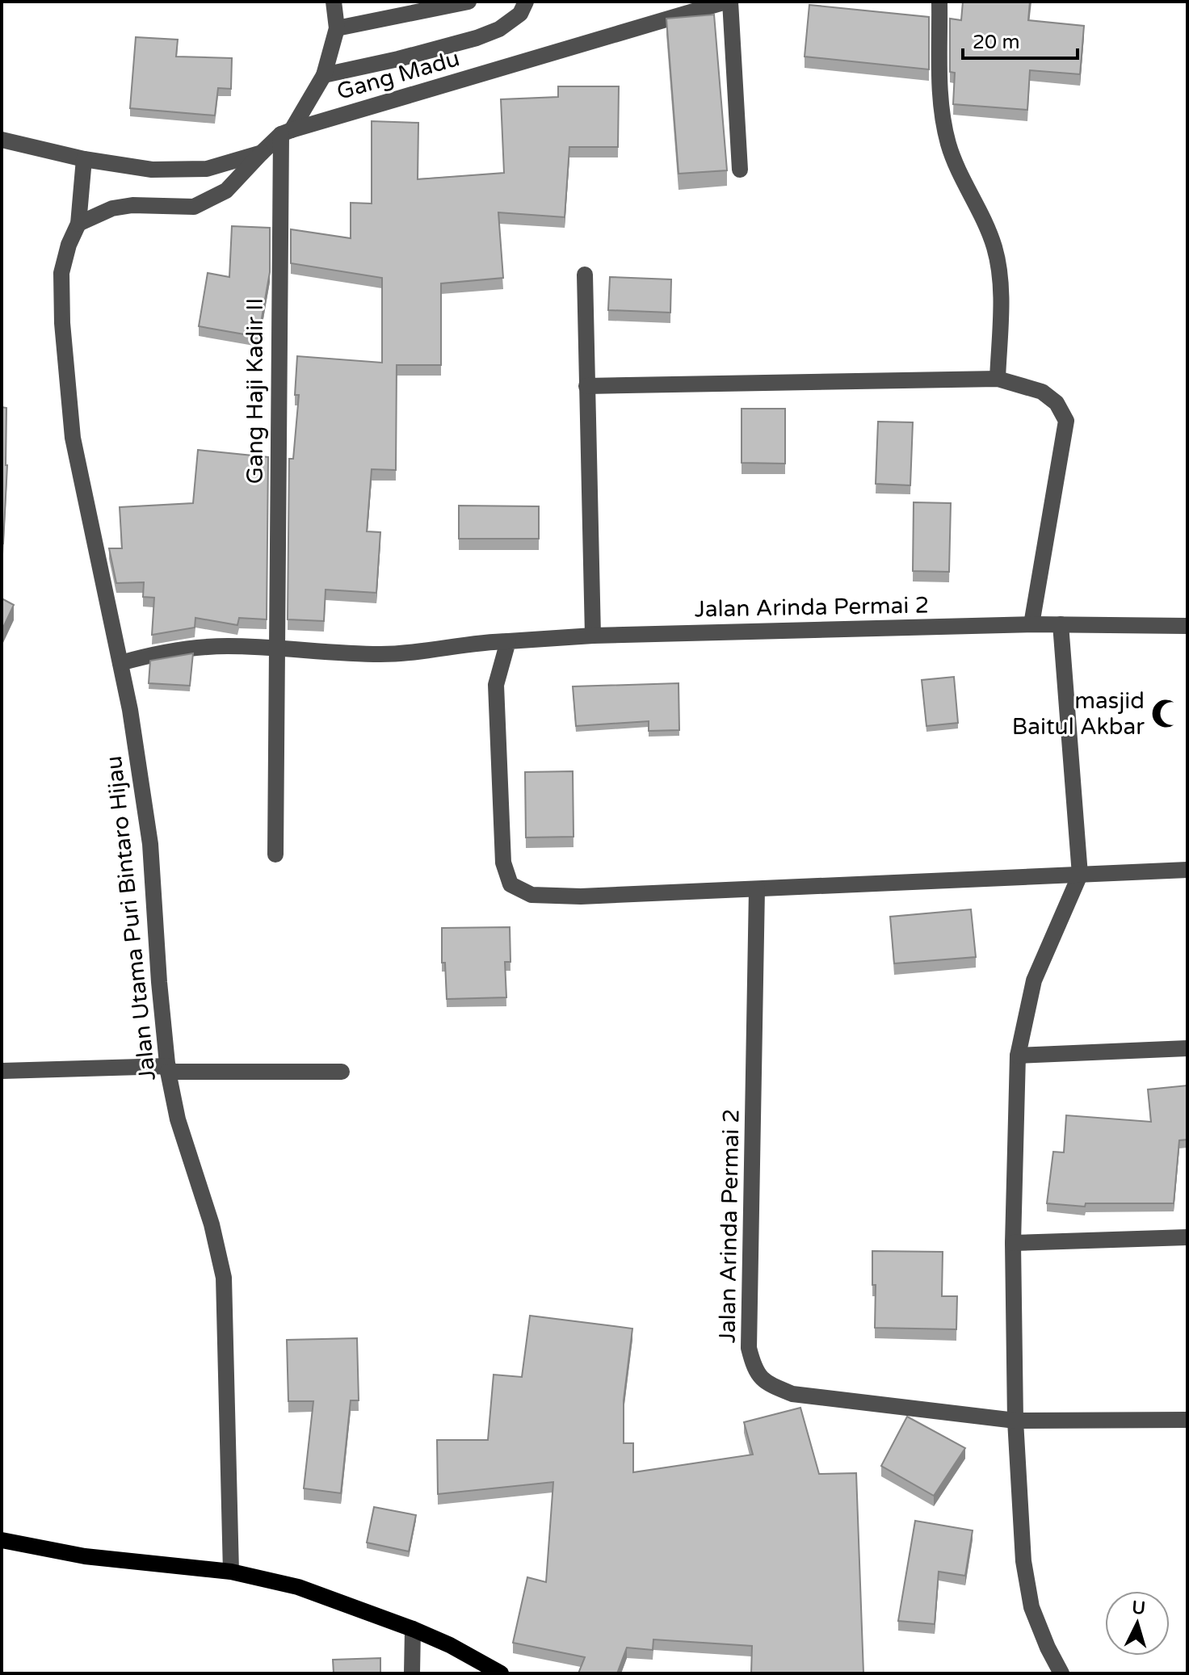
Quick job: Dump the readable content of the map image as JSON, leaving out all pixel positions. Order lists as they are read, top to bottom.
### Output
{
  "streets": {
    "street": [
      "Gang Madu",
      "Gang Haji Kadir II",
      "Jalan Arinda Permai 2",
      "Jalan Utama Puri Bintaro Hijau"
    ]
  },
  "crossings": [
    ["Gang Madu", "Gang Haji Kadir II"],
    ["Gang Madu", "Jalan Utama Puri Bintaro Hijau"],
    ["Gang Haji Kadir II", "Jalan Arinda Permai 2"],
    ["Jalan Arinda Permai 2", "Jalan Utama Puri Bintaro Hijau"]
  ],
  "places": {
    "mosque": ["masjid Baitul Akbar"]
  },
  "scale_bar": "20 m",
  "north": "top"
}
